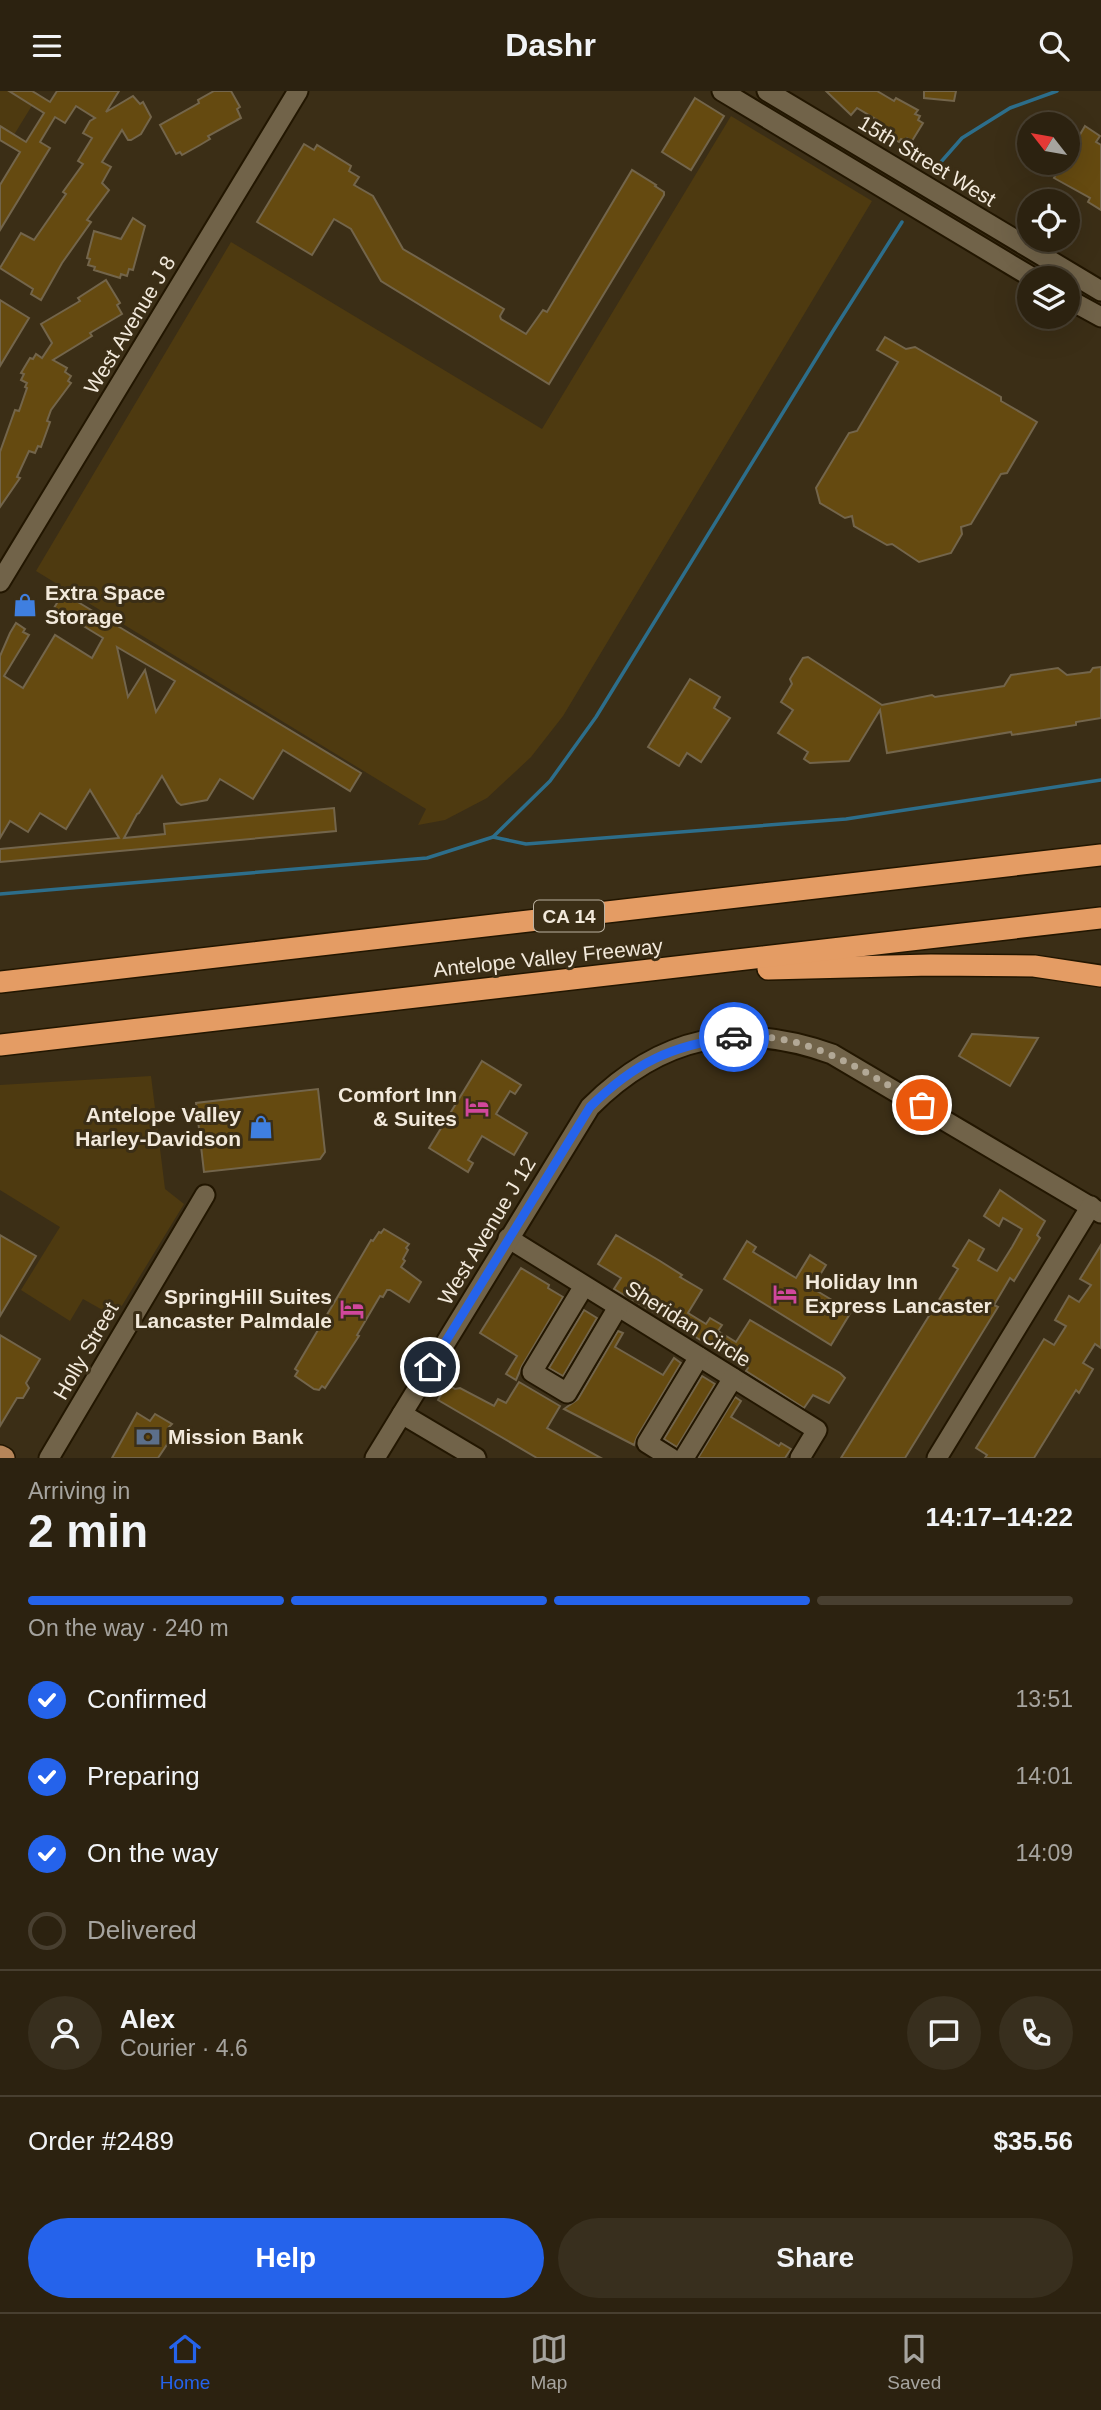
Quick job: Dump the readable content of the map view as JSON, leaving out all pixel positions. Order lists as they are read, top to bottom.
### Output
{
  "streets": {
    "highway": ["CA 14", "Antelope Valley Freeway"],
    "street": [
      "15th Street West",
      "West Avenue J 8",
      "West Avenue J 12",
      "Sheridan Circle",
      "Holly Street"
    ]
  },
  "crossings": [
    ["West Avenue J 12", "Sheridan Circle"]
  ],
  "places": {
    "shop": ["Extra Space Storage", "Antelope Valley Harley-Davidson"],
    "hotel": ["Comfort Inn & Suites", "Holiday Inn Express Lancaster", "SpringHill Suites Lancaster Palmdale"],
    "bank": ["Mission Bank"]
  },
  "north": "top left",
  "page": {
    "header": "Dashr",
    "heading": ["2 min", "Arriving in", "14:17–14:22"],
    "panel": [
      "Alex",
      "Courier · 4.6",
      "Order #2489",
      "$35.56"
    ],
    "bar": "On the way · 240 m",
    "list": [
      ["Confirmed", "13:51"],
      ["Preparing", "14:01"],
      ["On the way", "14:09"],
      "Delivered"
    ],
    "buttons": ["Help", "Share"],
    "tabs": ["Home", "Map", "Saved"]
  }
}
